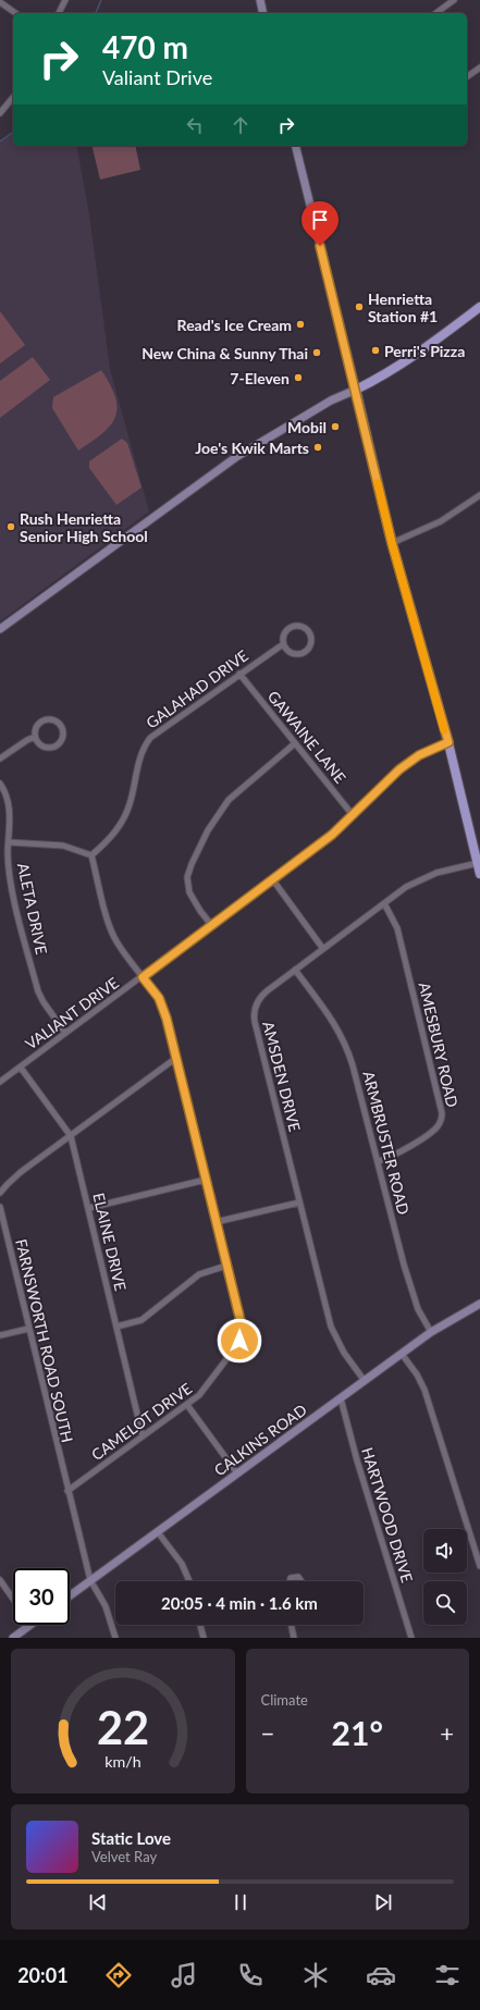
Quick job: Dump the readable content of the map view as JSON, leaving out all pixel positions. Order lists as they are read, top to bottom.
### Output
{
  "streets": {
    "main road": ["CALKINS ROAD"],
    "street": [
      "GALAHAD DRIVE",
      "GAWAINE LANE",
      "ALETA DRIVE",
      "VALIANT DRIVE",
      "AMESBURY ROAD",
      "AMSDEN DRIVE",
      "ARMBRUSTER ROAD",
      "ELAINE DRIVE",
      "FARNSWORTH ROAD SOUTH",
      "CAMELOT DRIVE",
      "HARTWOOD DRIVE"
    ]
  },
  "crossings": [
    ["GALAHAD DRIVE", "GAWAINE LANE"],
    ["GALAHAD DRIVE", "CAMELOT DRIVE"],
    ["GAWAINE LANE", "VALIANT DRIVE"],
    ["ALETA DRIVE", "VALIANT DRIVE"],
    ["VALIANT DRIVE", "ELAINE DRIVE"],
    ["VALIANT DRIVE", "CAMELOT DRIVE"],
    ["AMESBURY ROAD", "AMSDEN DRIVE"],
    ["AMESBURY ROAD", "ARMBRUSTER ROAD"],
    ["AMSDEN DRIVE", "ARMBRUSTER ROAD"],
    ["AMSDEN DRIVE", "CALKINS ROAD"],
    ["ARMBRUSTER ROAD", "CALKINS ROAD"],
    ["ELAINE DRIVE", "CAMELOT DRIVE"],
    ["FARNSWORTH ROAD SOUTH", "CAMELOT DRIVE"],
    ["FARNSWORTH ROAD SOUTH", "CALKINS ROAD"],
    ["CALKINS ROAD", "HARTWOOD DRIVE"]
  ],
  "places": [
    "Henrietta Station #1",
    "Read's Ice Cream",
    "Perri's Pizza",
    "New China & Sunny Thai",
    "7-Eleven",
    "Mobil",
    "Joe's Kwik Marts",
    "Rush Henrietta Senior High School"
  ],
  "page": {
    "turn": ["470 m", "Valiant Drive"],
    "limit": "30",
    "trip": "20:05 · 4 min · 1.6 km",
    "tile": "Climate",
    "heat": ["−", "21°", "+"],
    "song": ["Static Love", "Velvet Ray"],
    "tabs": "20:01",
    "gauge": ["22", "km/h"]
  }
}
